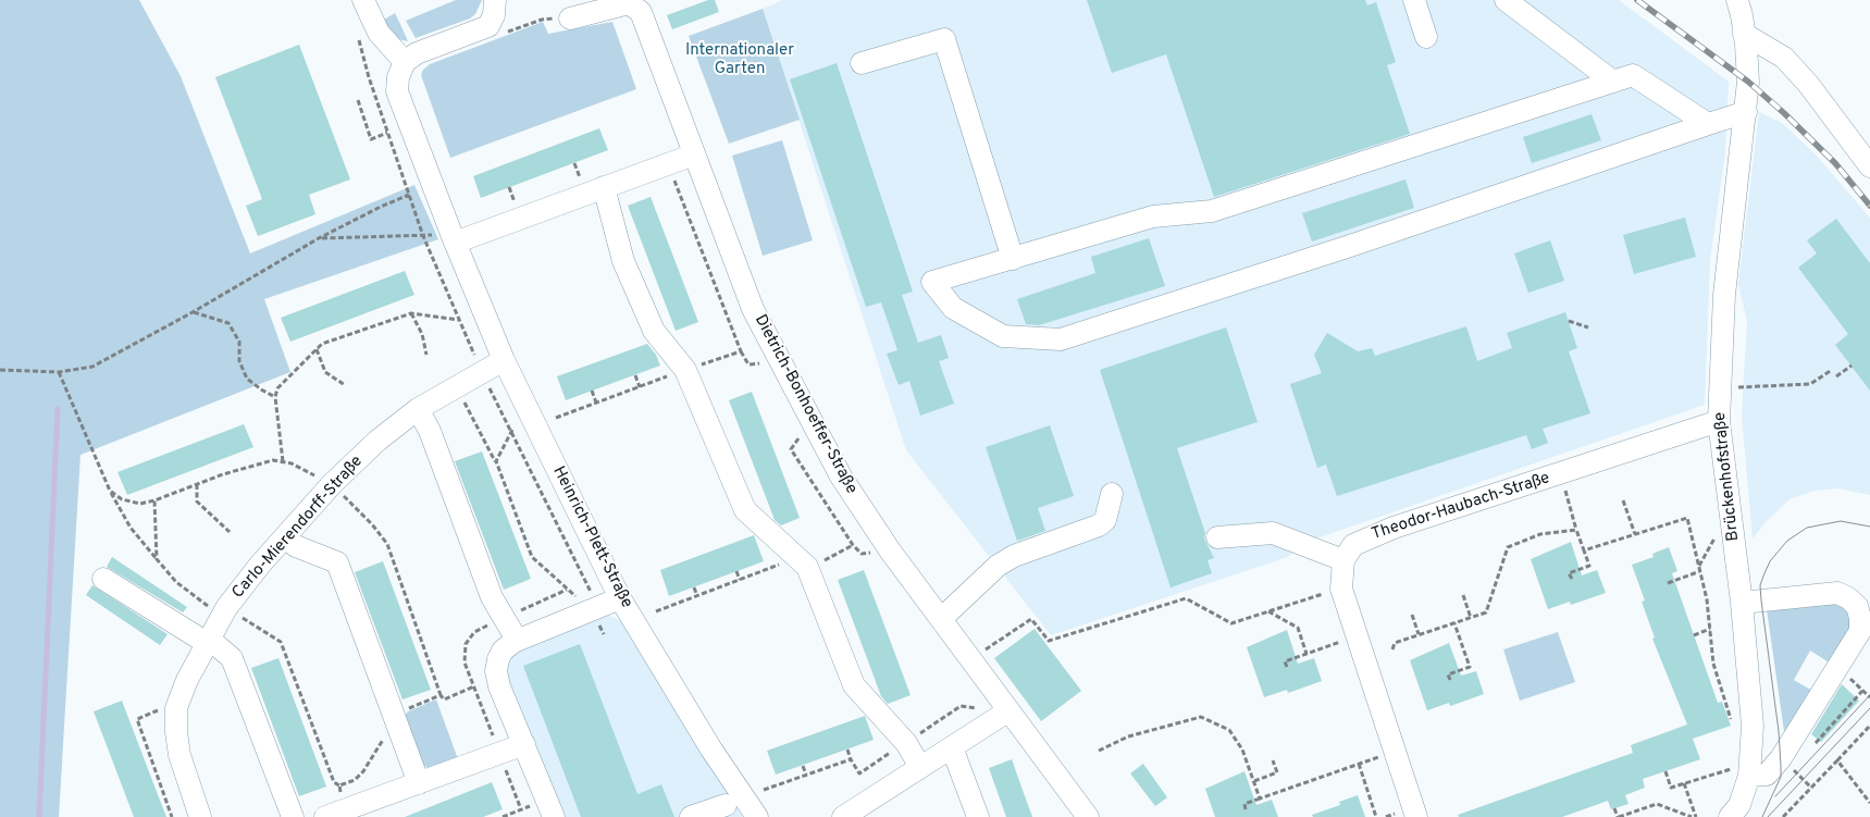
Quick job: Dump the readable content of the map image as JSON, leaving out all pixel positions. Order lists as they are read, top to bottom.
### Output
{
  "streets": {
    "street": [
      "Dietrich-Bonhoeffer-Straße",
      "Brückenhofstraße",
      "Theodor-Haubach-Straße",
      "Carlo-Mierendorff-Straße",
      "Heinrich-Plett-Straße"
    ]
  },
  "crossings": [
    ["Brückenhofstraße", "Theodor-Haubach-Straße"],
    ["Carlo-Mierendorff-Straße", "Heinrich-Plett-Straße"]
  ],
  "parks": ["Internationaler Garten"]
}
